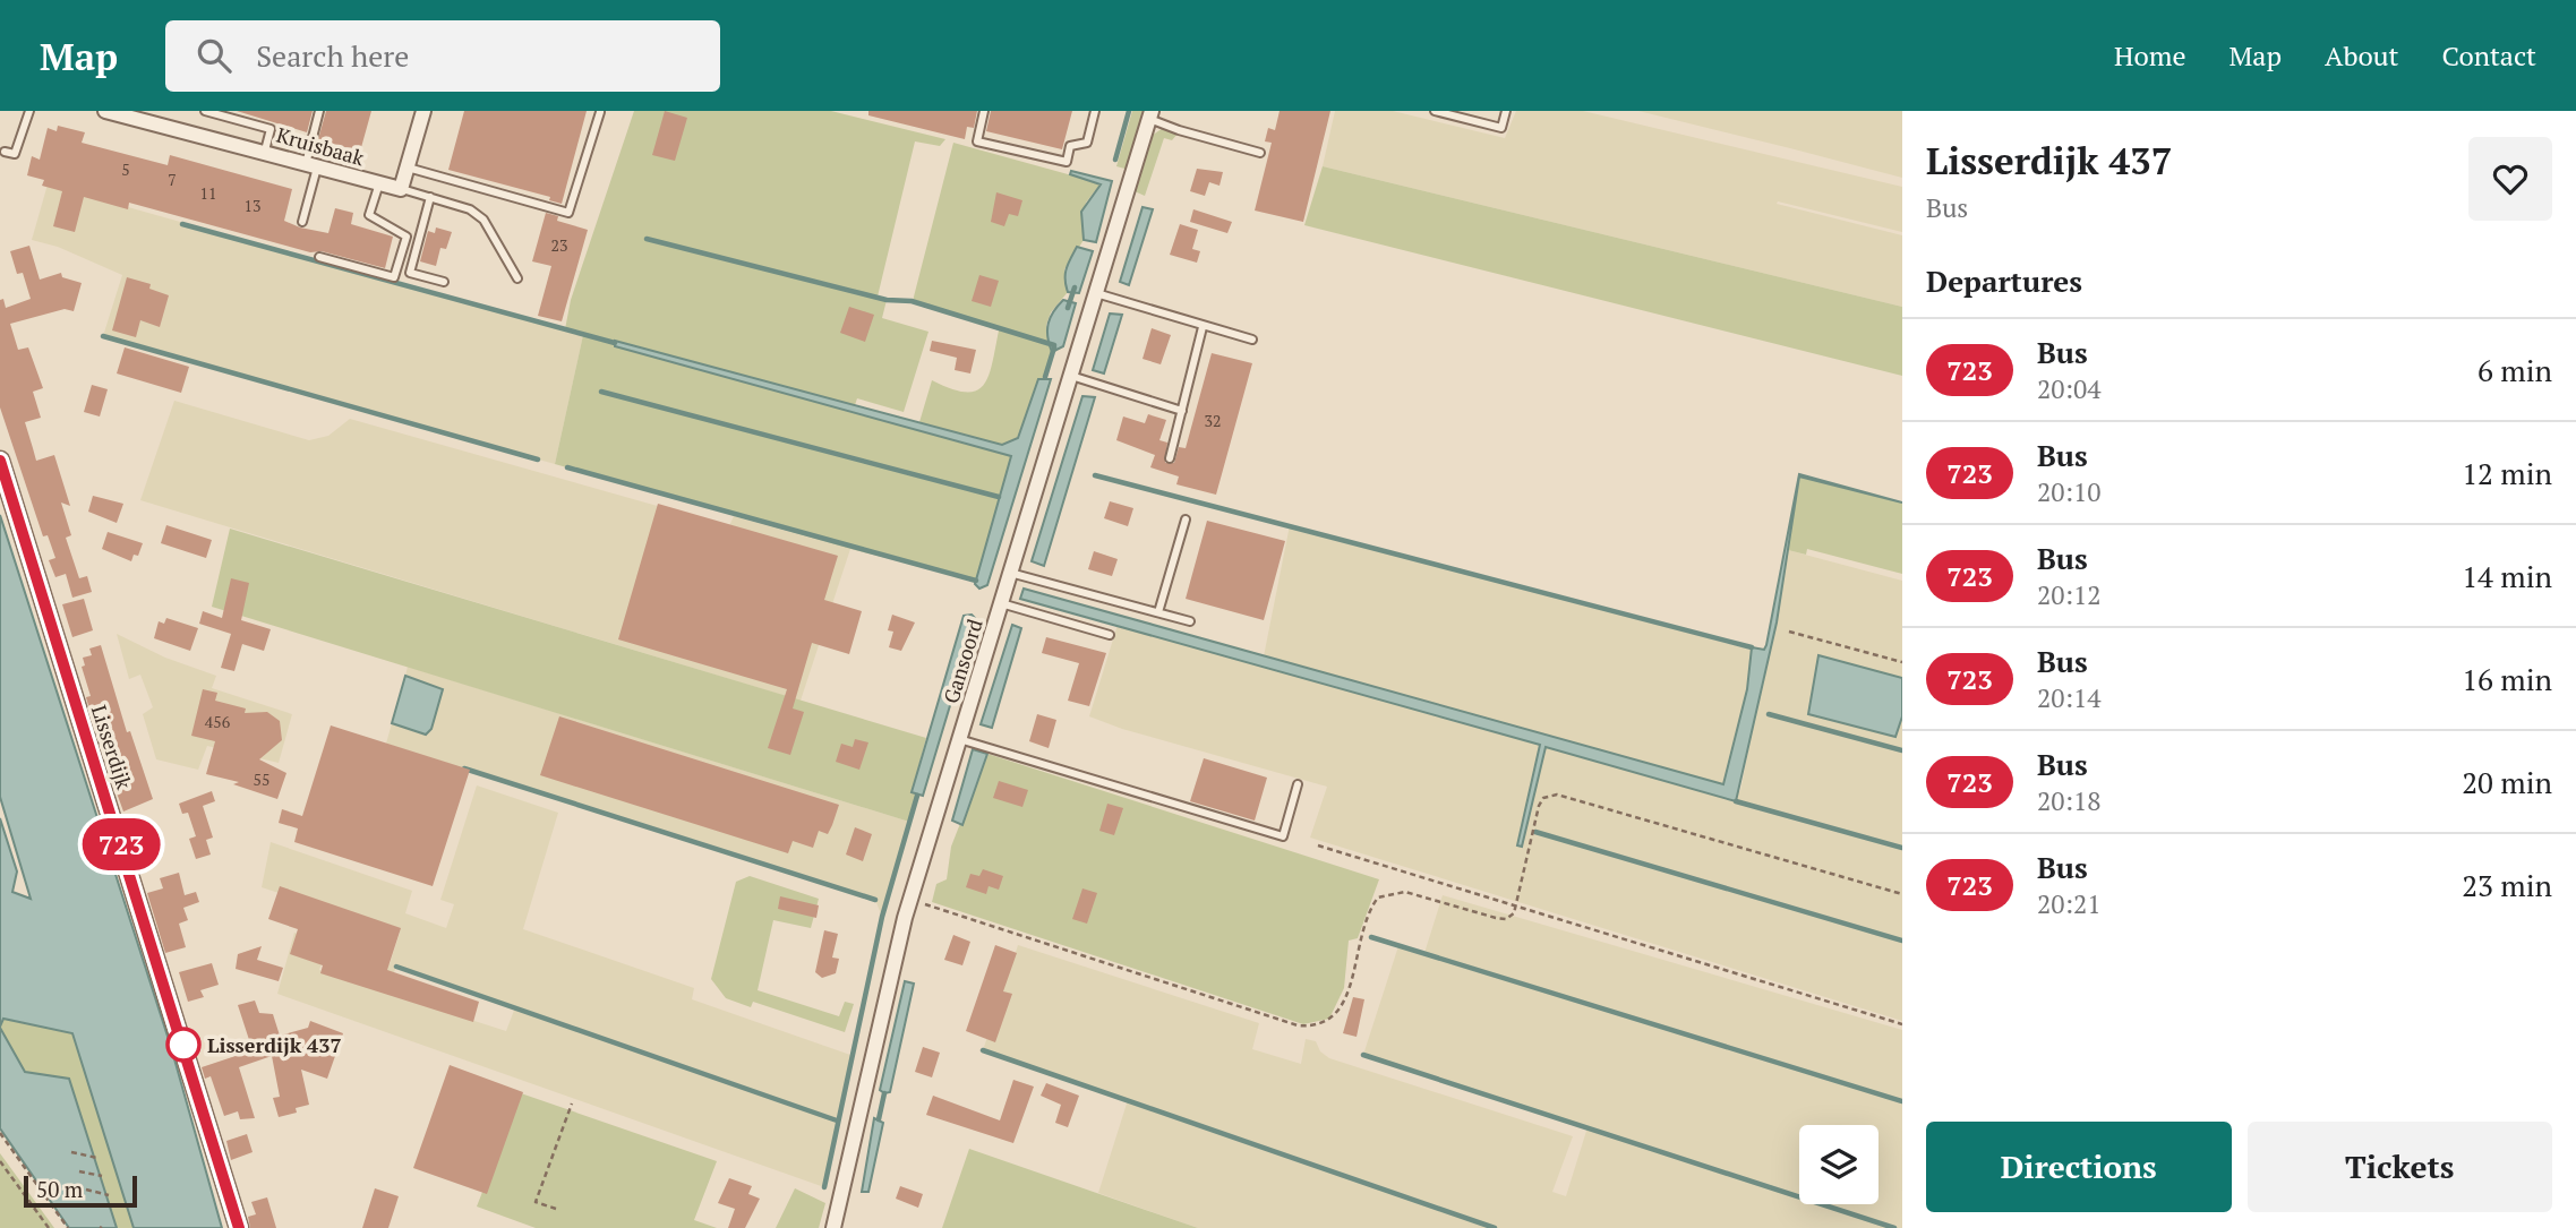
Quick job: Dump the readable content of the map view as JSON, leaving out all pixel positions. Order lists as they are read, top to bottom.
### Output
{
  "streets": {
    "street": ["Kruisbaak", "Gansoord", "Lisserdijk"]
  },
  "places": ["Lisserdijk 437"],
  "lines": ["bus line 723"],
  "house_numbers": [
    "5",
    "7",
    "11",
    "13",
    "23",
    "32",
    "456",
    "55"
  ],
  "scale_bar": "50 m",
  "page": {
    "header": "Map",
    "search": "Search here",
    "nav": [
      "Home",
      "Map",
      "About",
      "Contact"
    ],
    "on_map": "723",
    "heading": [
      ["Lisserdijk 437", "Bus"],
      "Departures"
    ],
    "list": [
      {
        "mark": "723",
        "name": "Bus",
        "note": "20:04",
        "value": "6 min"
      },
      {
        "mark": "723",
        "name": "Bus",
        "note": "20:10",
        "value": "12 min"
      },
      {
        "mark": "723",
        "name": "Bus",
        "note": "20:12",
        "value": "14 min"
      },
      {
        "mark": "723",
        "name": "Bus",
        "note": "20:14",
        "value": "16 min"
      },
      {
        "mark": "723",
        "name": "Bus",
        "note": "20:18",
        "value": "20 min"
      },
      {
        "mark": "723",
        "name": "Bus",
        "note": "20:21",
        "value": "23 min"
      }
    ],
    "buttons": ["Directions", "Tickets"],
    "scale": "50 m"
  }
}
